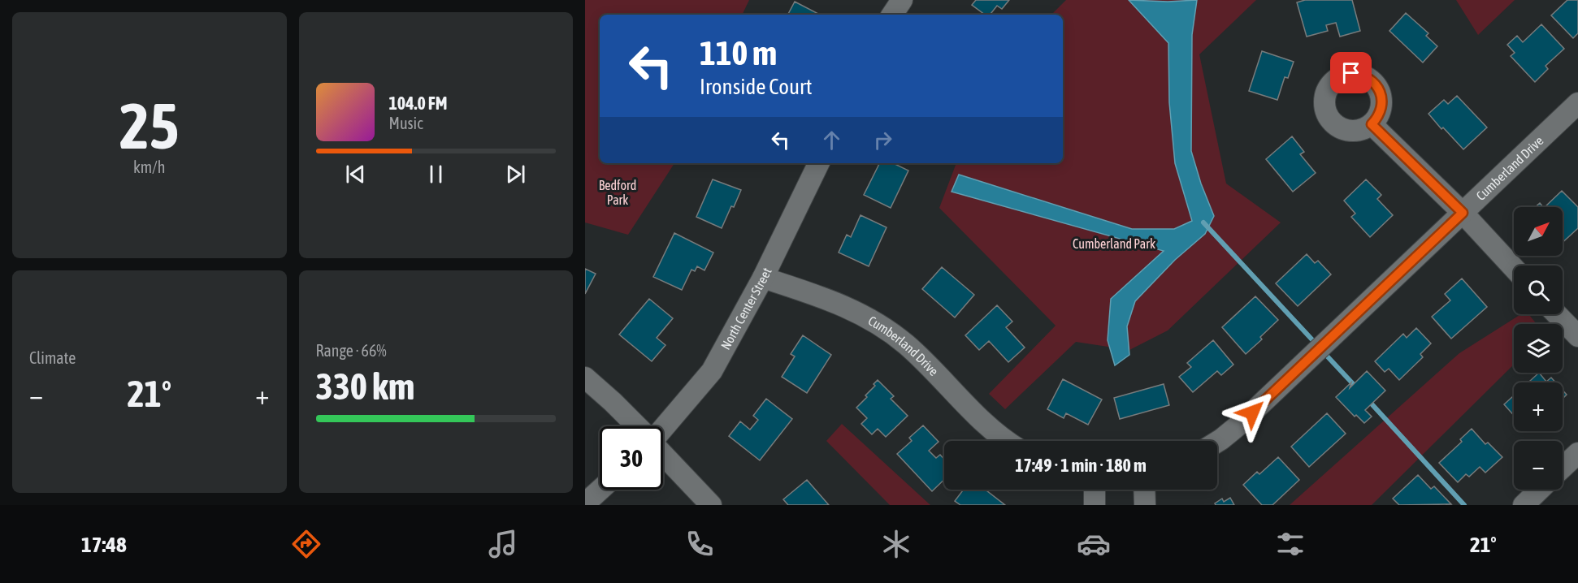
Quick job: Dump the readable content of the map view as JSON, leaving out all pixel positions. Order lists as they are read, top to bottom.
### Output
{
  "streets": {
    "street": ["Cumberland Drive", "North Center Street"]
  },
  "crossings": [
    ["Cumberland Drive", "North Center Street"]
  ],
  "parks": ["Bedford Park", "Cumberland Park"],
  "north": "top right",
  "page": {
    "tile": [
      ["25", "km/h"],
      "Climate",
      ["Range · 66%", "330 km"]
    ],
    "turn": ["110 m", "Ironside Court"],
    "song": ["104.0 FM", "Music"],
    "map_buttons": ["+", "−"],
    "heat": ["−", "21°", "+"],
    "limit": "30",
    "trip": "17:49 · 1 min · 180 m",
    "tabs": ["17:48", "21°"]
  }
}
